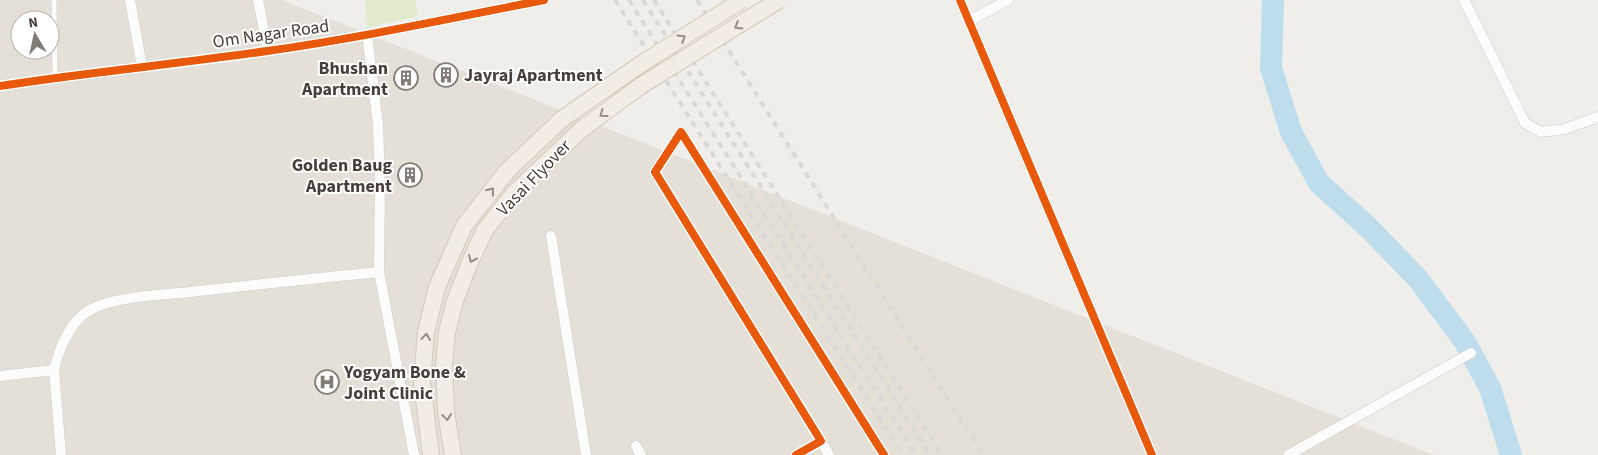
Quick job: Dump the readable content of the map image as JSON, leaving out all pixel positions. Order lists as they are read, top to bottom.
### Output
{
  "streets": {
    "main road": ["Vasai Flyover"],
    "street": ["Om Nagar Road"]
  },
  "places": {
    "building": ["Jayraj Apartment", "Bhushan Apartment", "Golden Baug Apartment"],
    "hospital": ["Yogyam Bone & Joint Clinic"]
  },
  "north": "top"
}
